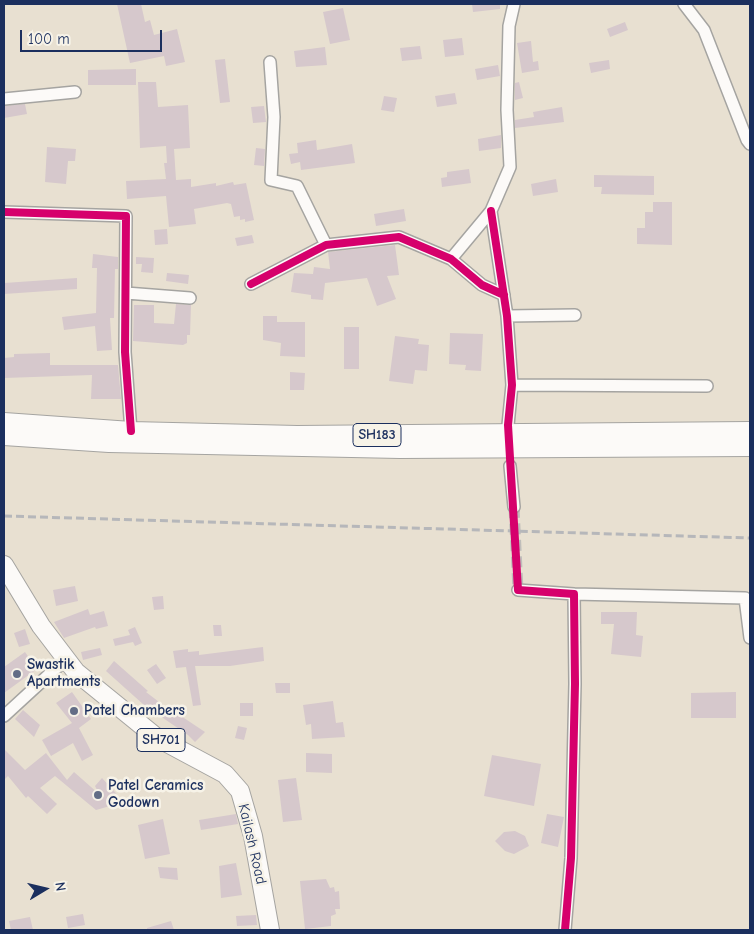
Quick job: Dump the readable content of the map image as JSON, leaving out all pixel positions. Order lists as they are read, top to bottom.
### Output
{
  "streets": {
    "main road": ["SH183", "SH701", "Kailash Road"]
  },
  "places": ["Swastik Apartments", "Patel Chambers", "Patel Ceramics Godown"],
  "scale_bar": "100 m",
  "north": "right"
}
